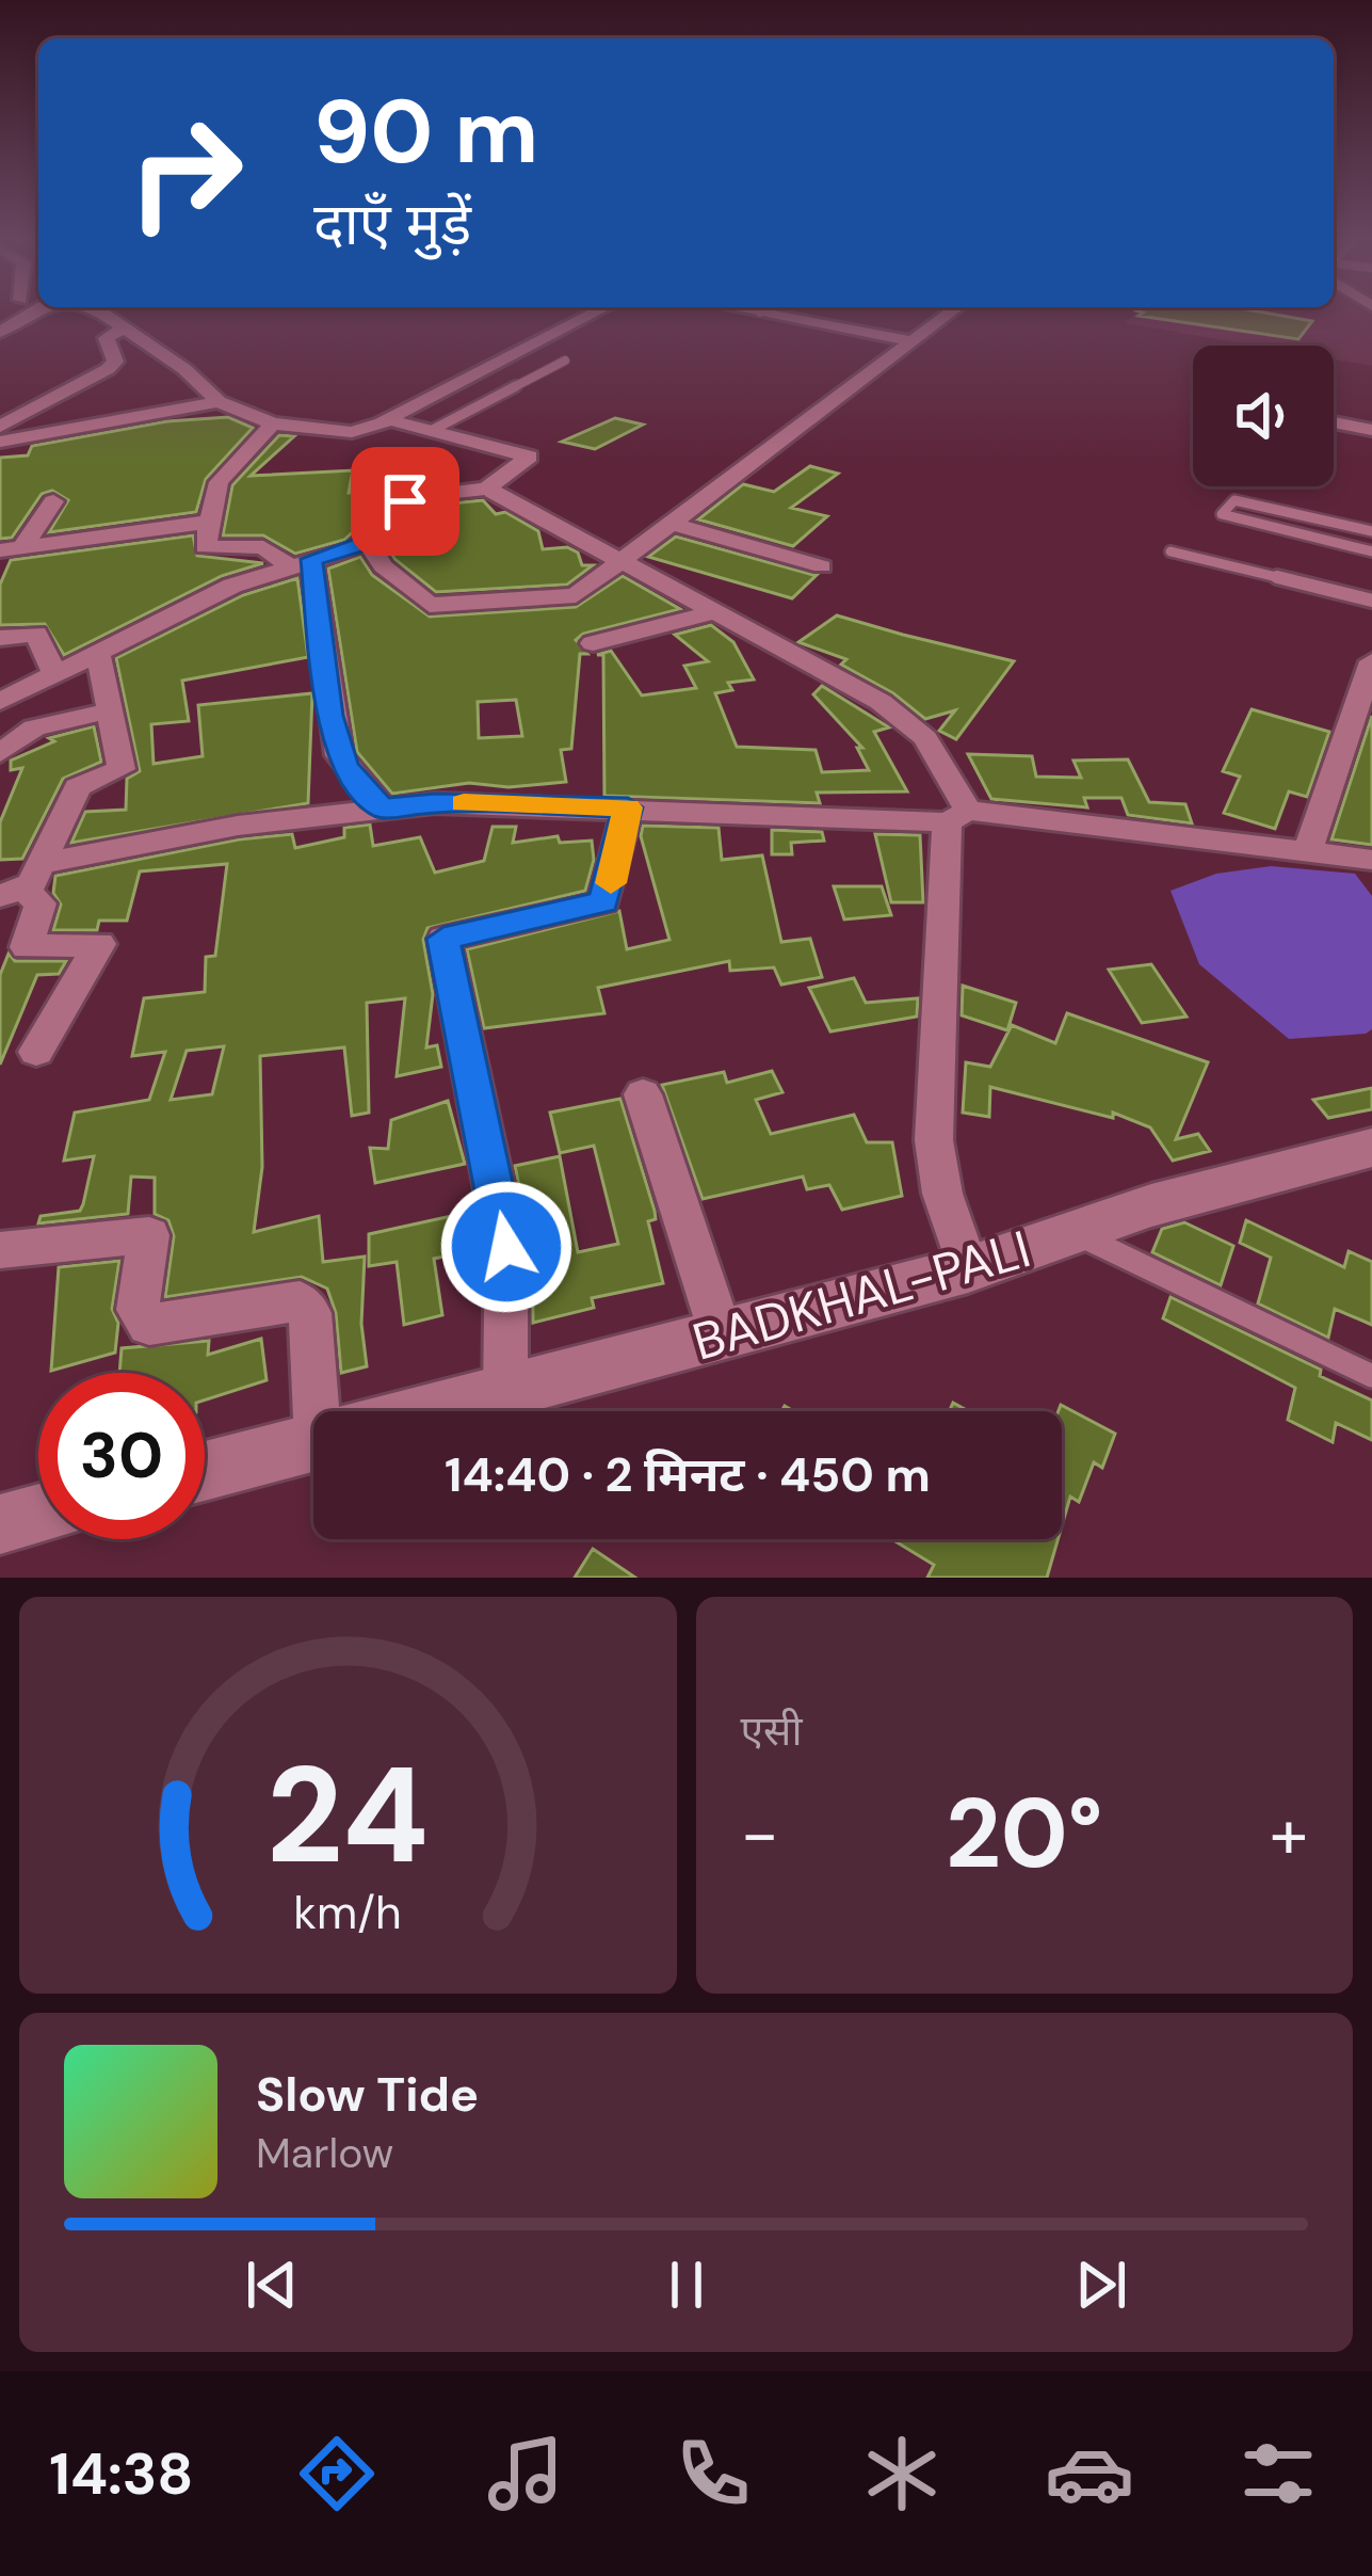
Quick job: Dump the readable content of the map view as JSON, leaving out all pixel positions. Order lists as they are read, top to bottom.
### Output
{
  "streets": {
    "street": ["BADKHAL-PALI"]
  },
  "page": {
    "turn": ["90 m", "दाएँ मुड़ें"],
    "limit": "30",
    "trip": "14:40 · 2 मिनट · 450 m",
    "tile": "एसी",
    "heat": ["−", "20°", "+"],
    "song": ["Slow Tide", "Marlow"],
    "tabs": "14:38",
    "gauge": ["24", "km/h"]
  }
}
